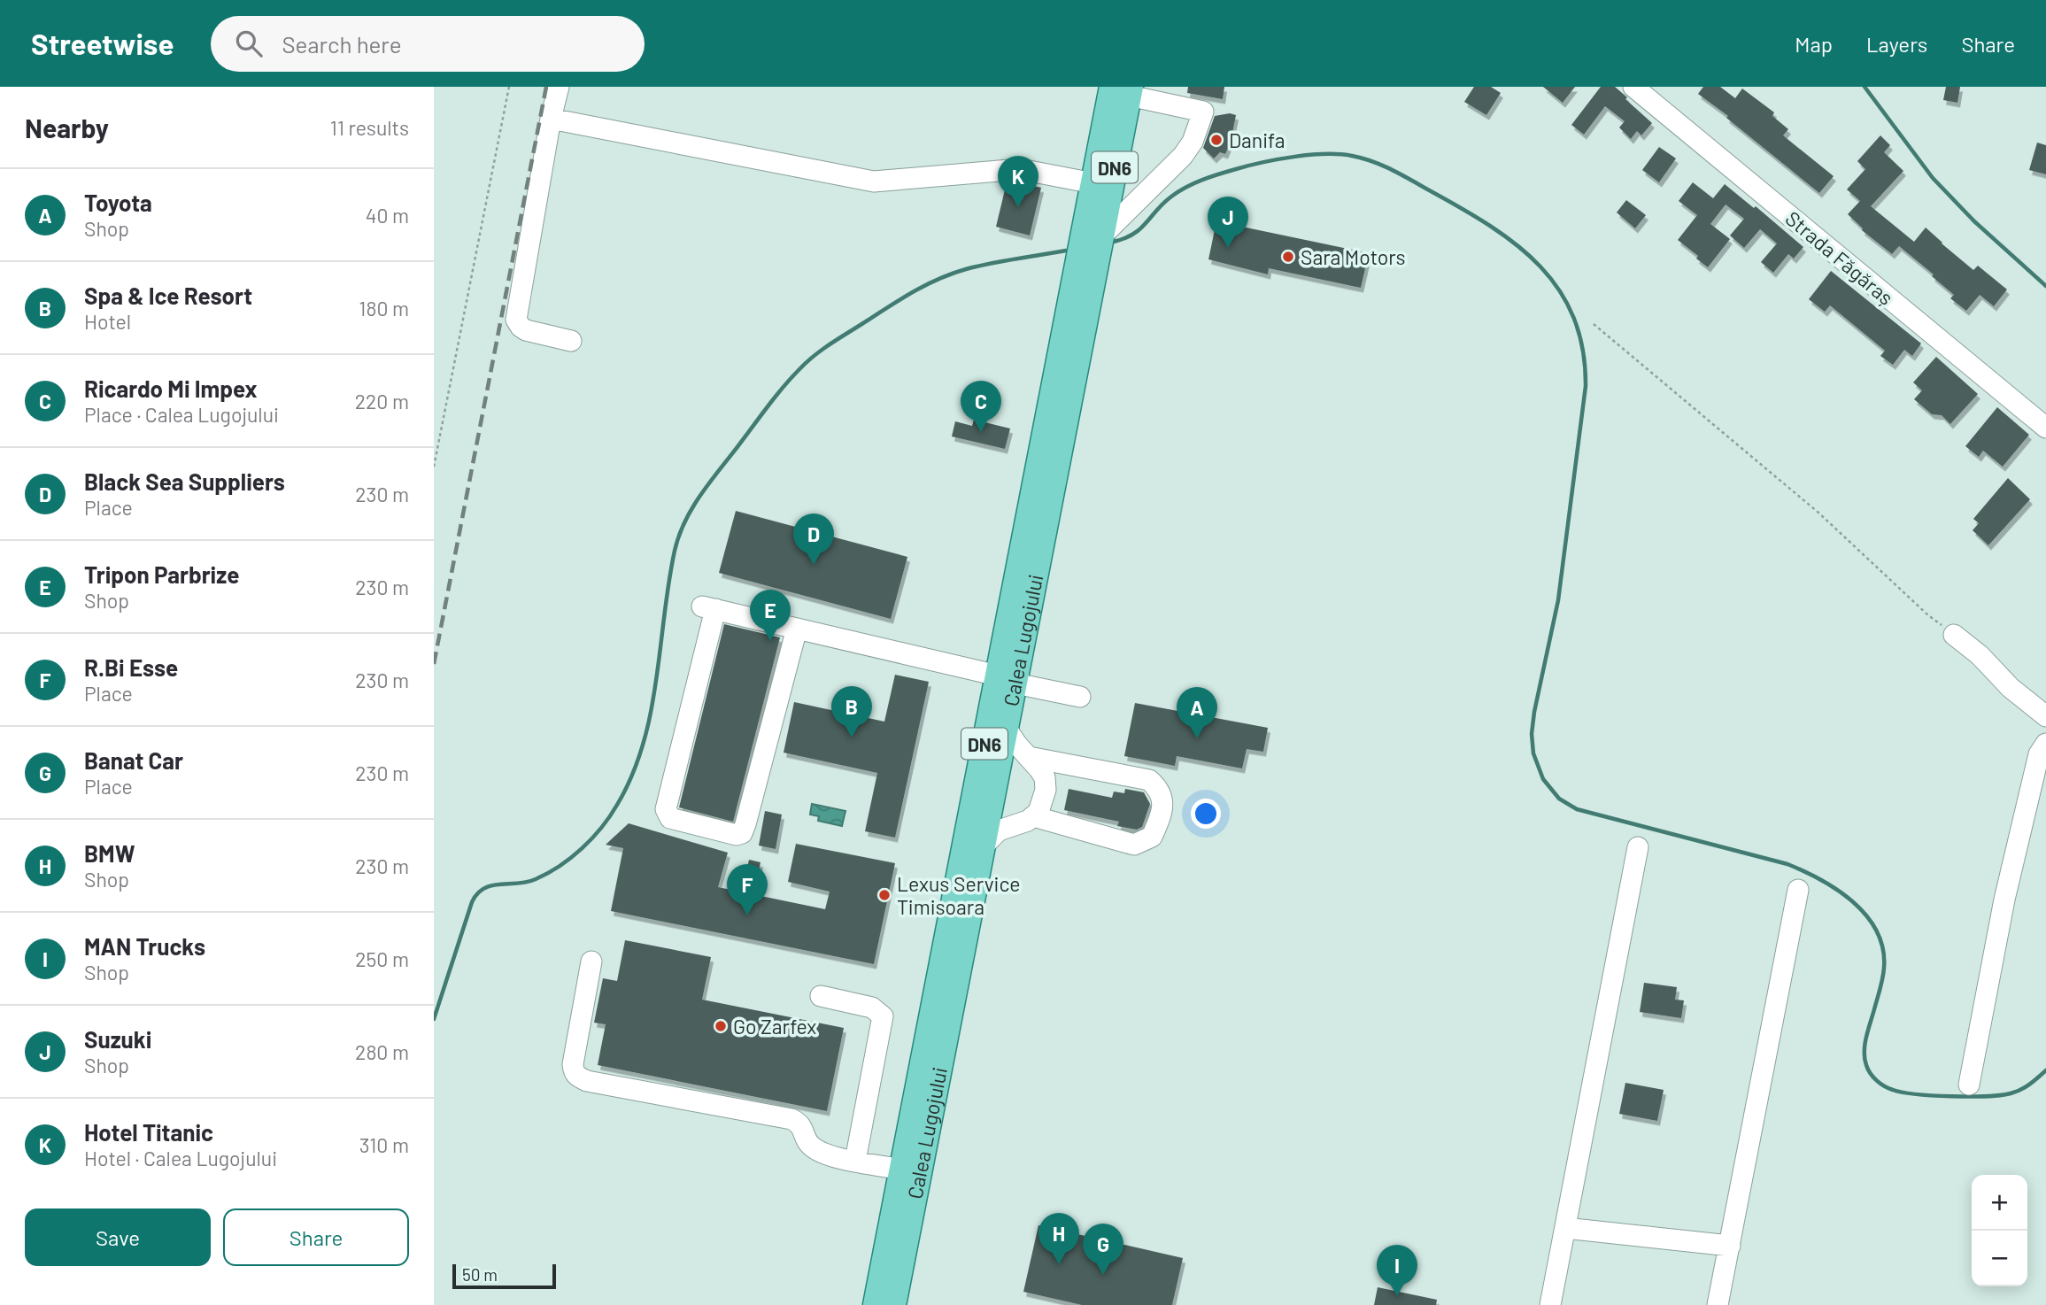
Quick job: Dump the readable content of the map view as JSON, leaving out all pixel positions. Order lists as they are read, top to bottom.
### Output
{
  "streets": {
    "main road": ["DN6", "Calea Lugojului"],
    "street": ["Strada Făgăraș"]
  },
  "places": [
    "Danifa",
    "Sara Motors",
    "Lexus Service Timisoara",
    "Go Zarfex"
  ],
  "scale_bar": "50 m",
  "page": {
    "header": "Streetwise",
    "search": "Search here",
    "nav": ["Map", "Layers", "Share"],
    "heading": ["Nearby", "11 results"],
    "pins": [
      "K",
      "J",
      "C",
      "D",
      "E",
      "B",
      "A",
      "F",
      "H",
      "G",
      "I"
    ],
    "list": [
      {
        "mark": "A",
        "name": "Toyota",
        "note": "Shop",
        "value": "40 m"
      },
      {
        "mark": "B",
        "name": "Spa & Ice Resort",
        "note": "Hotel",
        "value": "180 m"
      },
      {
        "mark": "C",
        "name": "Ricardo Mi Impex",
        "note": "Place · Calea Lugojului",
        "value": "220 m"
      },
      {
        "mark": "D",
        "name": "Black Sea Suppliers",
        "note": "Place",
        "value": "230 m"
      },
      {
        "mark": "E",
        "name": "Tripon Parbrize",
        "note": "Shop",
        "value": "230 m"
      },
      {
        "mark": "F",
        "name": "R.Bi Esse",
        "note": "Place",
        "value": "230 m"
      },
      {
        "mark": "G",
        "name": "Banat Car",
        "note": "Place",
        "value": "230 m"
      },
      {
        "mark": "H",
        "name": "BMW",
        "note": "Shop",
        "value": "230 m"
      },
      {
        "mark": "I",
        "name": "MAN Trucks",
        "note": "Shop",
        "value": "250 m"
      },
      {
        "mark": "J",
        "name": "Suzuki",
        "note": "Shop",
        "value": "280 m"
      },
      {
        "mark": "K",
        "name": "Hotel Titanic",
        "note": "Hotel · Calea Lugojului",
        "value": "310 m"
      }
    ],
    "map_buttons": ["+", "−"],
    "buttons": ["Save", "Share"],
    "scale": "50 m"
  }
}
